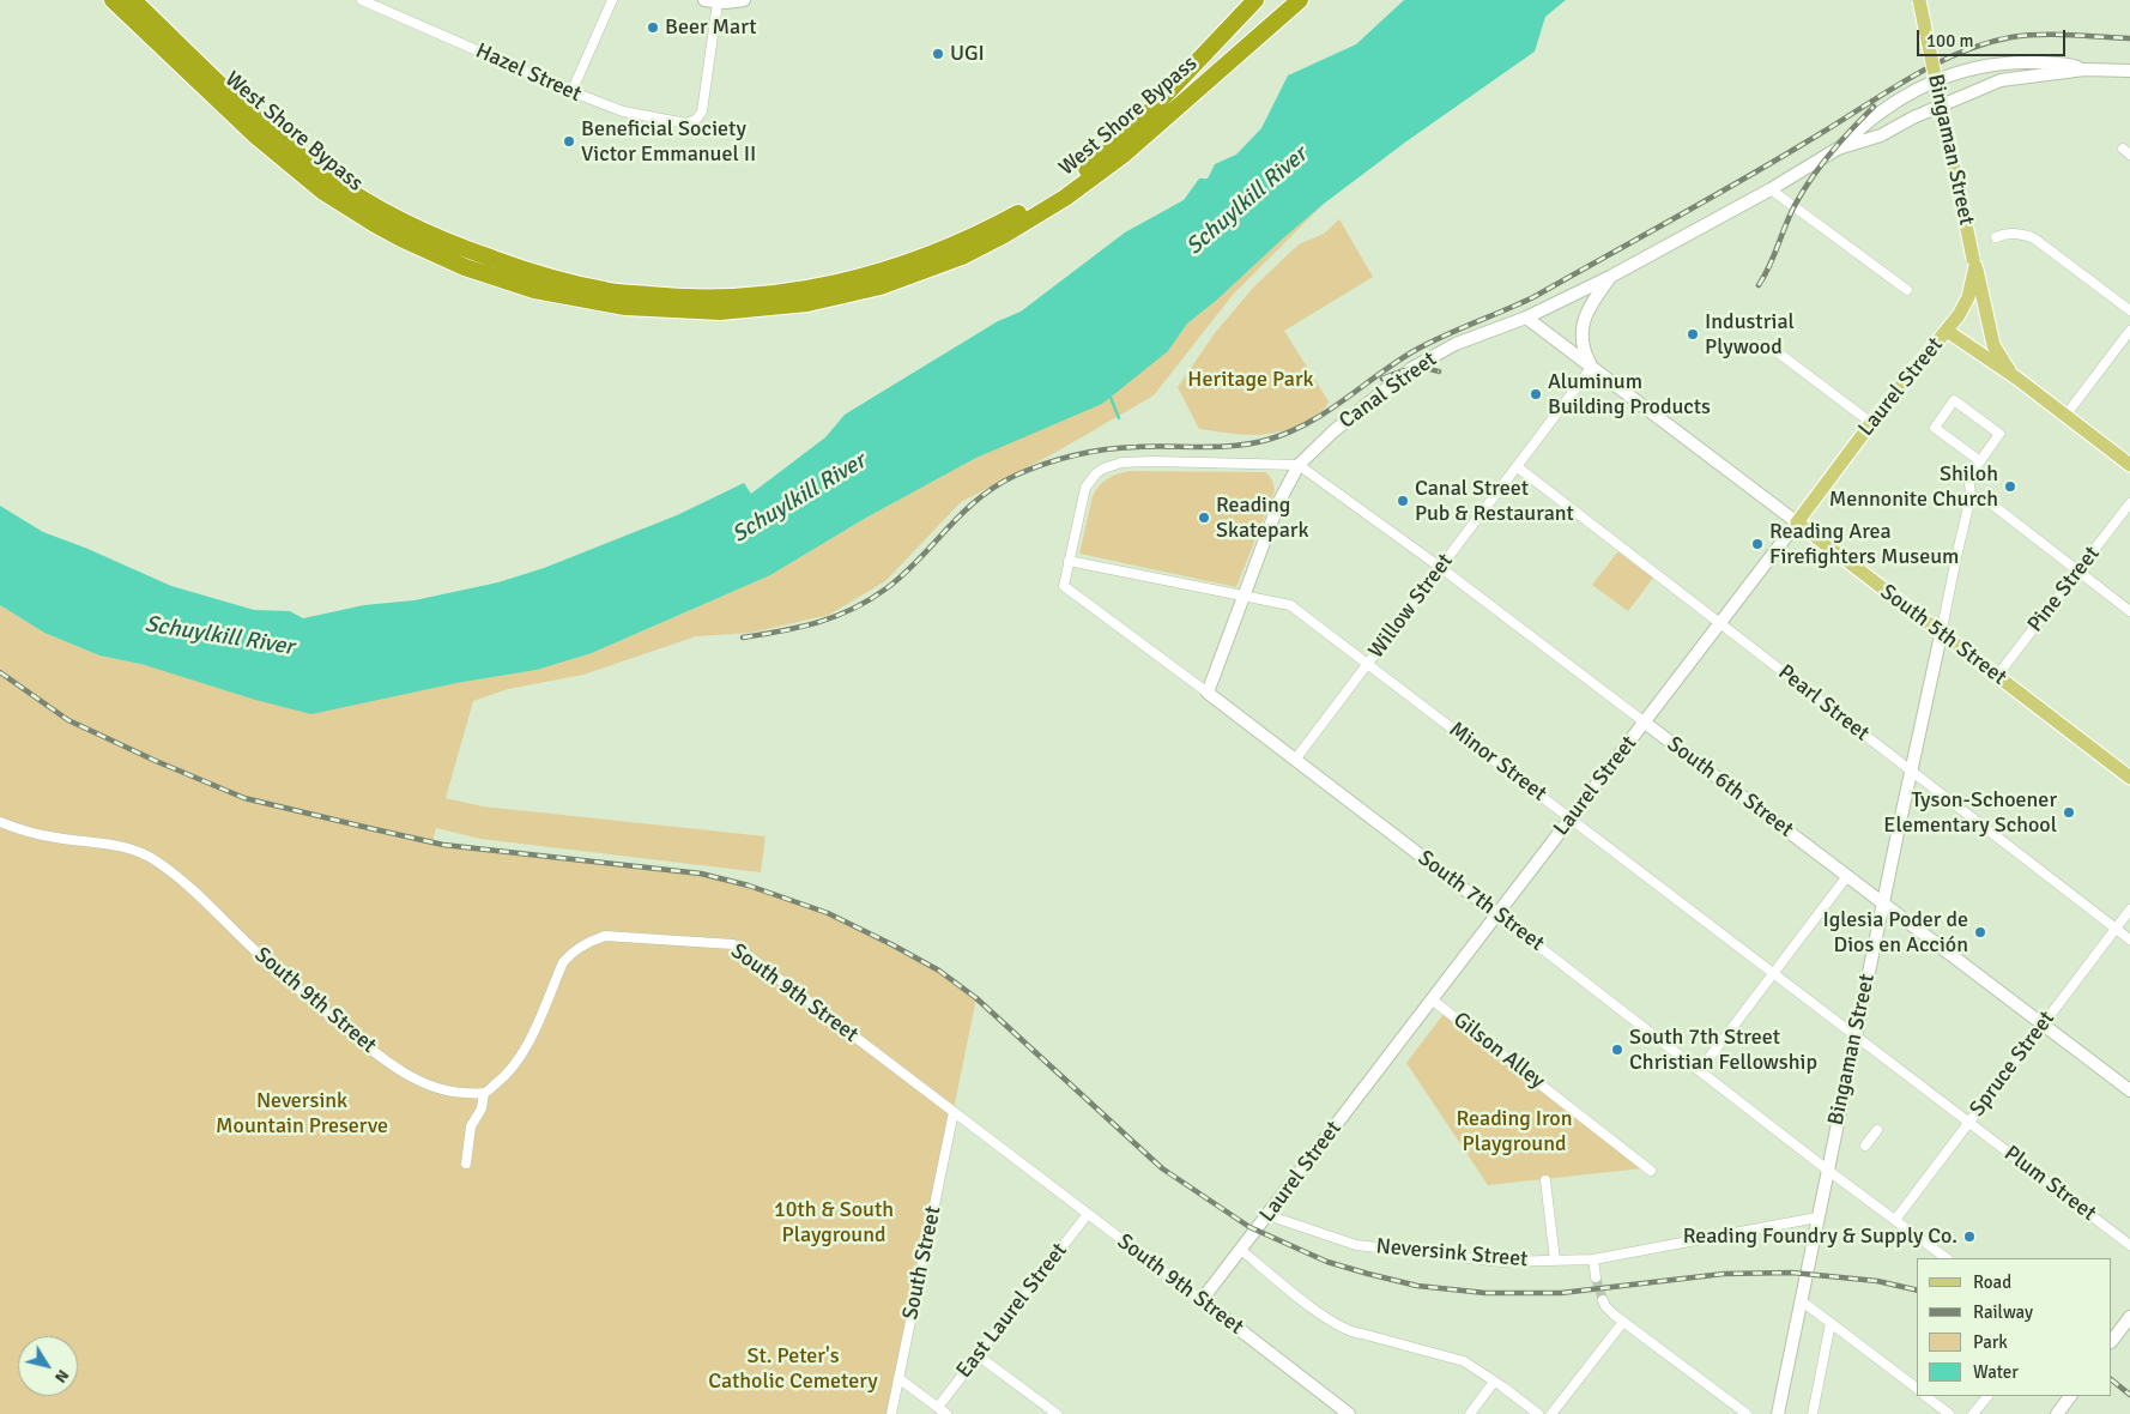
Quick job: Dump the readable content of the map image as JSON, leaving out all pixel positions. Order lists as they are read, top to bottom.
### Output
{
  "streets": {
    "highway": ["West Shore Bypass"],
    "main road": ["Bingaman Street", "Laurel Street", "South 5th Street"],
    "street": [
      "Hazel Street",
      "Canal Street",
      "Pine Street",
      "Willow Street",
      "Pearl Street",
      "Minor Street",
      "South 6th Street",
      "South 7th Street",
      "South 9th Street",
      "Gilson Alley",
      "Spruce Street",
      "Plum Street",
      "Neversink Street",
      "South Street",
      "East Laurel Street"
    ]
  },
  "crossings": [
    ["Bingaman Street", "Laurel Street"],
    ["Bingaman Street", "South 5th Street"],
    ["Bingaman Street", "Pearl Street"],
    ["Bingaman Street", "Minor Street"],
    ["Bingaman Street", "South 6th Street"],
    ["Bingaman Street", "South 7th Street"],
    ["Bingaman Street", "Neversink Street"],
    ["Laurel Street", "South 5th Street"],
    ["Laurel Street", "Pearl Street"],
    ["Laurel Street", "Minor Street"],
    ["Laurel Street", "South 6th Street"],
    ["Laurel Street", "South 7th Street"],
    ["Laurel Street", "South 9th Street"],
    ["Laurel Street", "Gilson Alley"],
    ["Laurel Street", "Neversink Street"],
    ["Canal Street", "South 5th Street"],
    ["Canal Street", "Minor Street"],
    ["Canal Street", "South 6th Street"],
    ["Canal Street", "South 7th Street"],
    ["Pine Street", "South 5th Street"],
    ["Willow Street", "South 5th Street"],
    ["Willow Street", "Pearl Street"],
    ["Willow Street", "Minor Street"],
    ["Willow Street", "South 6th Street"],
    ["Willow Street", "South 7th Street"],
    ["Pearl Street", "Spruce Street"],
    ["Minor Street", "South 7th Street"],
    ["Minor Street", "Spruce Street"],
    ["Minor Street", "Plum Street"],
    ["South 6th Street", "Spruce Street"],
    ["South 7th Street", "Spruce Street"],
    ["South 9th Street", "South Street"],
    ["South 9th Street", "East Laurel Street"],
    ["Spruce Street", "Plum Street"]
  ],
  "water": ["Schuylkill River"],
  "parks": [
    "Heritage Park",
    "Neversink Mountain Preserve",
    "Reading Iron Playground",
    "10th & South Playground",
    "St. Peter's Catholic Cemetery"
  ],
  "places": [
    "Beer Mart",
    "UGI",
    "Beneficial Society Victor Emmanuel II",
    "Industrial Plywood",
    "Aluminum Building Products",
    "Shiloh Mennonite Church",
    "Canal Street Pub & Restaurant",
    "Reading Skatepark",
    "Reading Area Firefighters Museum",
    "Tyson-Schoener Elementary School",
    "Iglesia Poder de Dios en Acción",
    "South 7th Street Christian Fellowship",
    "Reading Foundry & Supply Co."
  ],
  "legend": [
    "Road",
    "Railway",
    "Park",
    "Water"
  ],
  "scale_bar": "100 m",
  "north": "bottom right"
}
